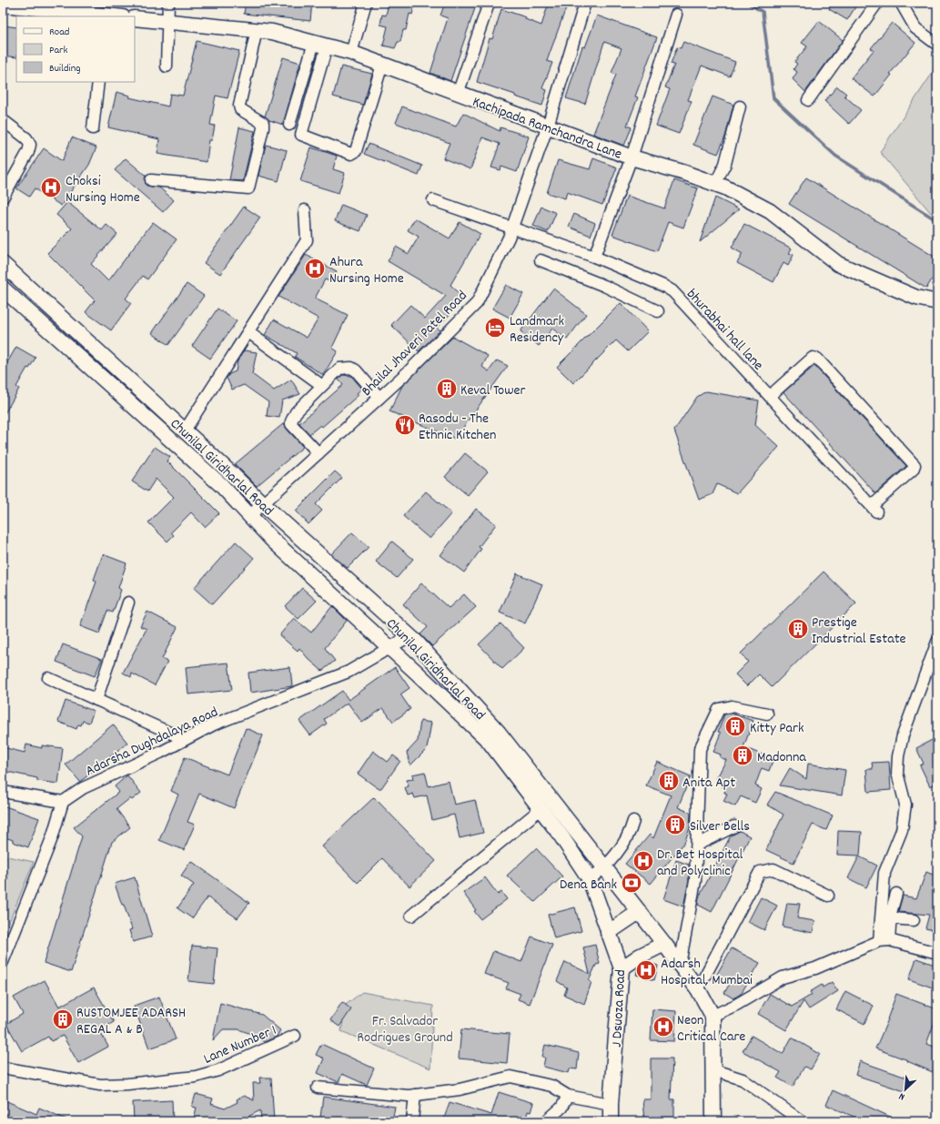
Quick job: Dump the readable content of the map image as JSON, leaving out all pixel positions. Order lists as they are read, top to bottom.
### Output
{
  "streets": {
    "main road": ["Kachipada Ramchandra Lane", "Chunilal Giridharlal Road", "J Dsuoza Road"],
    "street": [
      "bhurabhai hall lane",
      "Bhailal Jhaveri Patel Road",
      "Adarsha Dughdalaya Road",
      "Lane Number 1"
    ]
  },
  "crossings": [
    ["Kachipada Ramchandra Lane", "Bhailal Jhaveri Patel Road"],
    ["bhurabhai hall lane", "Bhailal Jhaveri Patel Road"],
    ["Bhailal Jhaveri Patel Road", "Chunilal Giridharlal Road"],
    ["Chunilal Giridharlal Road", "Adarsha Dughdalaya Road"],
    ["Chunilal Giridharlal Road", "J Dsuoza Road"]
  ],
  "parks": ["Fr. Salvador Rodrigues Ground"],
  "places": {
    "hospital": [
      "Choksi Nursing Home",
      "Ahura Nursing Home",
      "Dr. Bet Hospital and Polyclinic",
      "Adarsh Hospital, Mumbai",
      "Neon Critical Care"
    ],
    "hotel": ["Landmark Residency"],
    "building": [
      "Keval Tower",
      "Prestige Industrial Estate",
      "Kitty Park",
      "Madonna",
      "Anita Apt",
      "Silver Bells",
      "RUSTOMJEE ADARSH REGAL A & B"
    ],
    "restaurant": ["Rasodu - The Ethnic Kitchen"],
    "bank": ["Dena Bank"]
  },
  "legend": ["Road", "Park", "Building"],
  "north": "bottom left"
}
